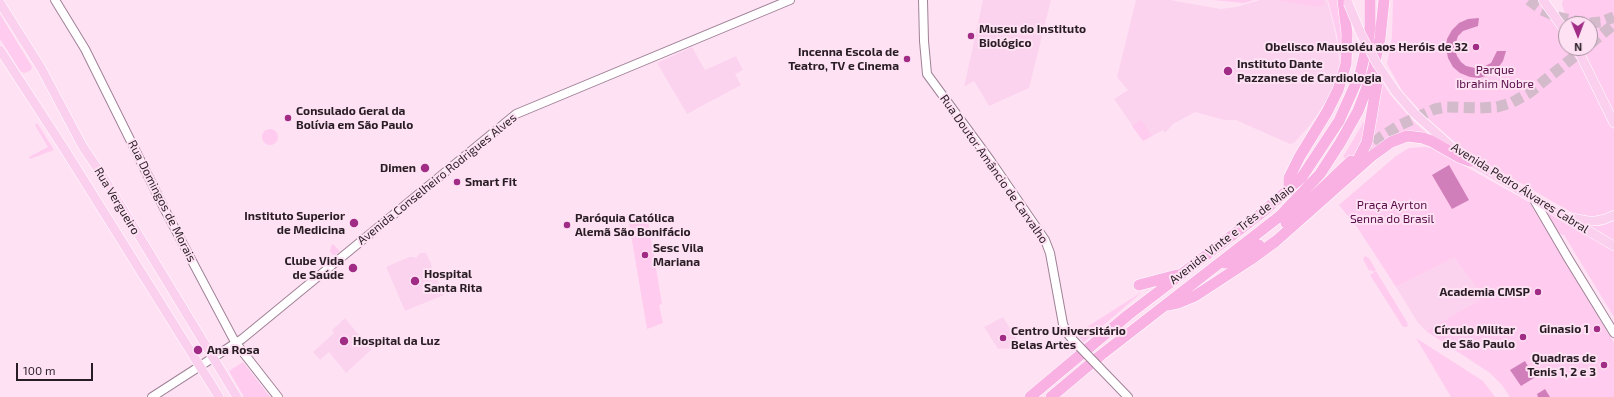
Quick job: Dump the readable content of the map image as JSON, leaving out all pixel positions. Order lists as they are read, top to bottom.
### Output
{
  "streets": {
    "highway": ["Avenida Vinte e Três de Maio"],
    "main road": ["Avenida Pedro Álvares Cabral", "Rua Vergueiro"],
    "street": ["Rua Doutor Amâncio de Carvalho", "Avenida Conselheiro Rodrigues Alves", "Rua Domingos de Morais"]
  },
  "crossings": [
    ["Avenida Conselheiro Rodrigues Alves", "Rua Vergueiro"],
    ["Avenida Conselheiro Rodrigues Alves", "Rua Domingos de Morais"]
  ],
  "parks": ["Parque Ibrahim Nobre", "Praça Ayrton Senna do Brasil"],
  "places": [
    "Museu do Instituto Biológico",
    "Obelisco Mausoléu aos Heróis de 32",
    "Incenna Escola de Teatro, TV e Cinema",
    "Instituto Dante Pazzanese de Cardiologia",
    "Consulado Geral da Bolívia em São Paulo",
    "Dimen",
    "Smart Fit",
    "Instituto Superior de Medicina",
    "Paróquia Católica Alemã São Bonifácio",
    "Sesc Vila Mariana",
    "Clube Vida de Saúde",
    "Hospital Santa Rita",
    "Academia CMSP",
    "Ginasio 1",
    "Círculo Militar de São Paulo",
    "Centro Universitário Belas Artes",
    "Hospital da Luz",
    "Ana Rosa",
    "Quadras de Tenis 1, 2 e 3"
  ],
  "scale_bar": "100 m",
  "north": "bottom"
}
